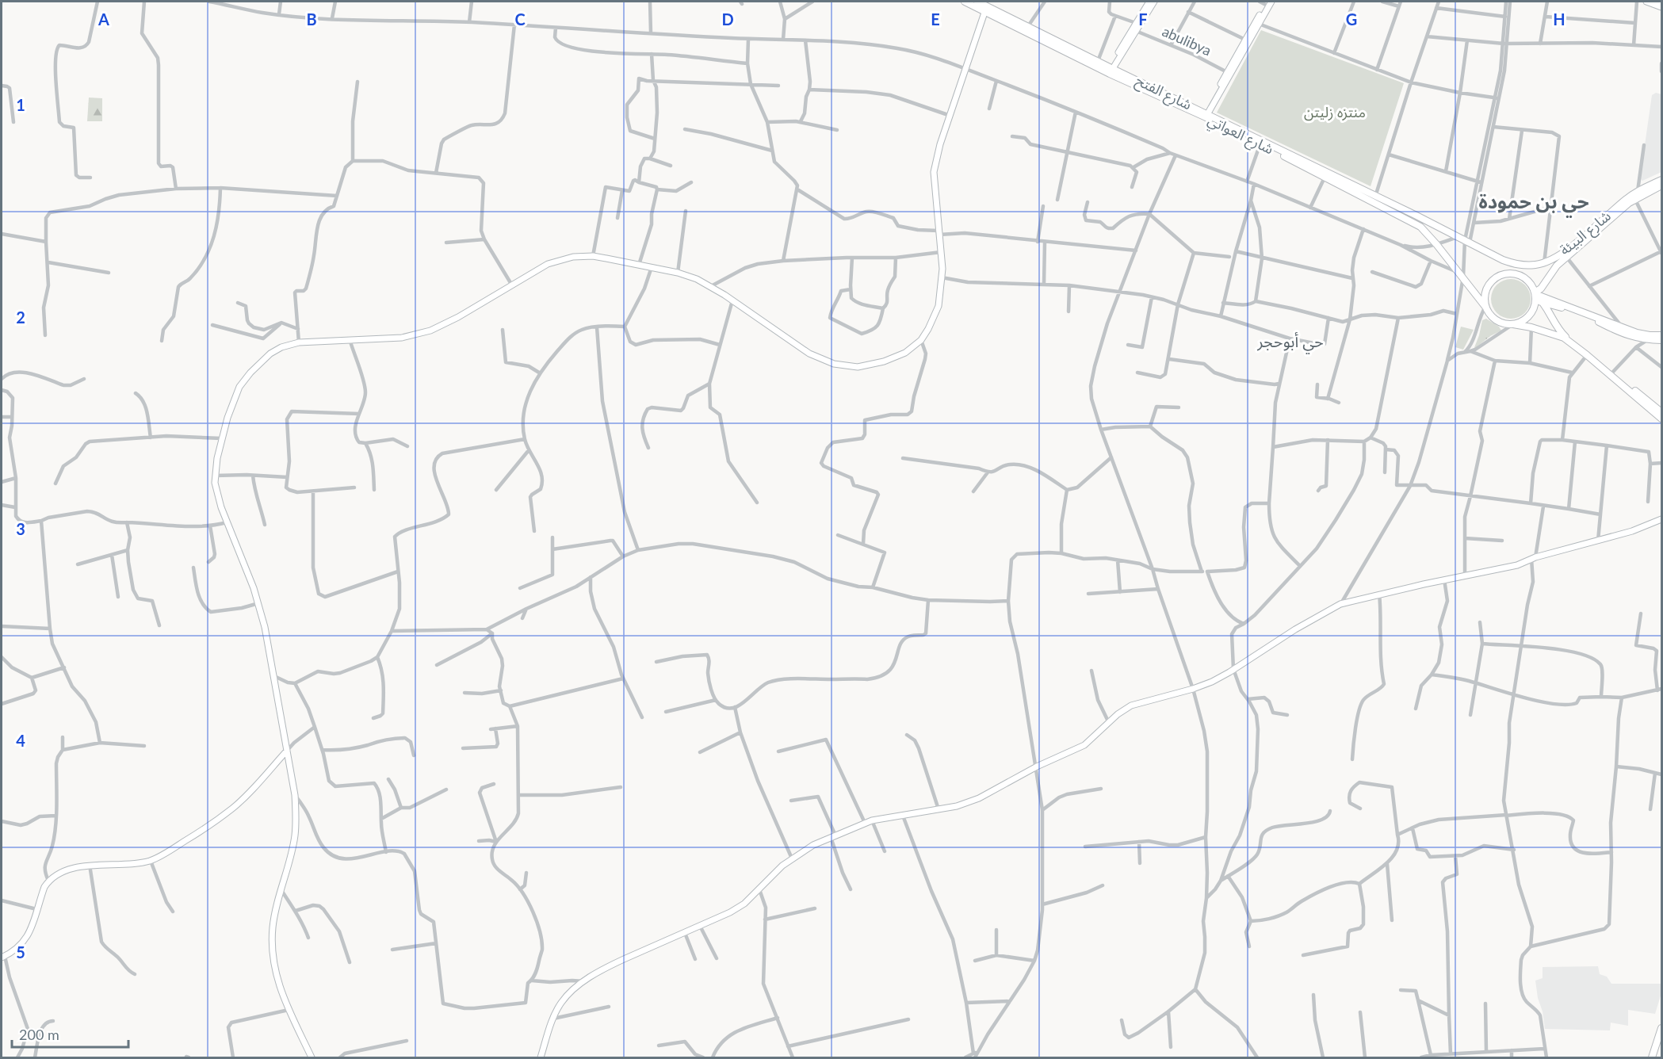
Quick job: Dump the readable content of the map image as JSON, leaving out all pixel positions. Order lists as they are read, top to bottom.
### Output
{
  "streets": {
    "main road": ["شارع الفتح", "شارع العواتي", "شارع البيئة"],
    "street": ["abulibya"]
  },
  "crossings": [
    ["شارع الفتح", "شارع العواتي"],
    ["شارع الفتح", "شارع البيئة"],
    ["شارع العواتي", "شارع البيئة"]
  ],
  "districts": ["حي بن حمودة", "حي أبوحجر"],
  "parks": ["منتزه زليتن"],
  "scale_bar": "200 m",
  "grid": {
    "columns": [
      "A",
      "B",
      "C",
      "D",
      "E",
      "F",
      "G",
      "H"
    ],
    "rows": [
      "1",
      "2",
      "3",
      "4",
      "5"
    ]
  }
}
